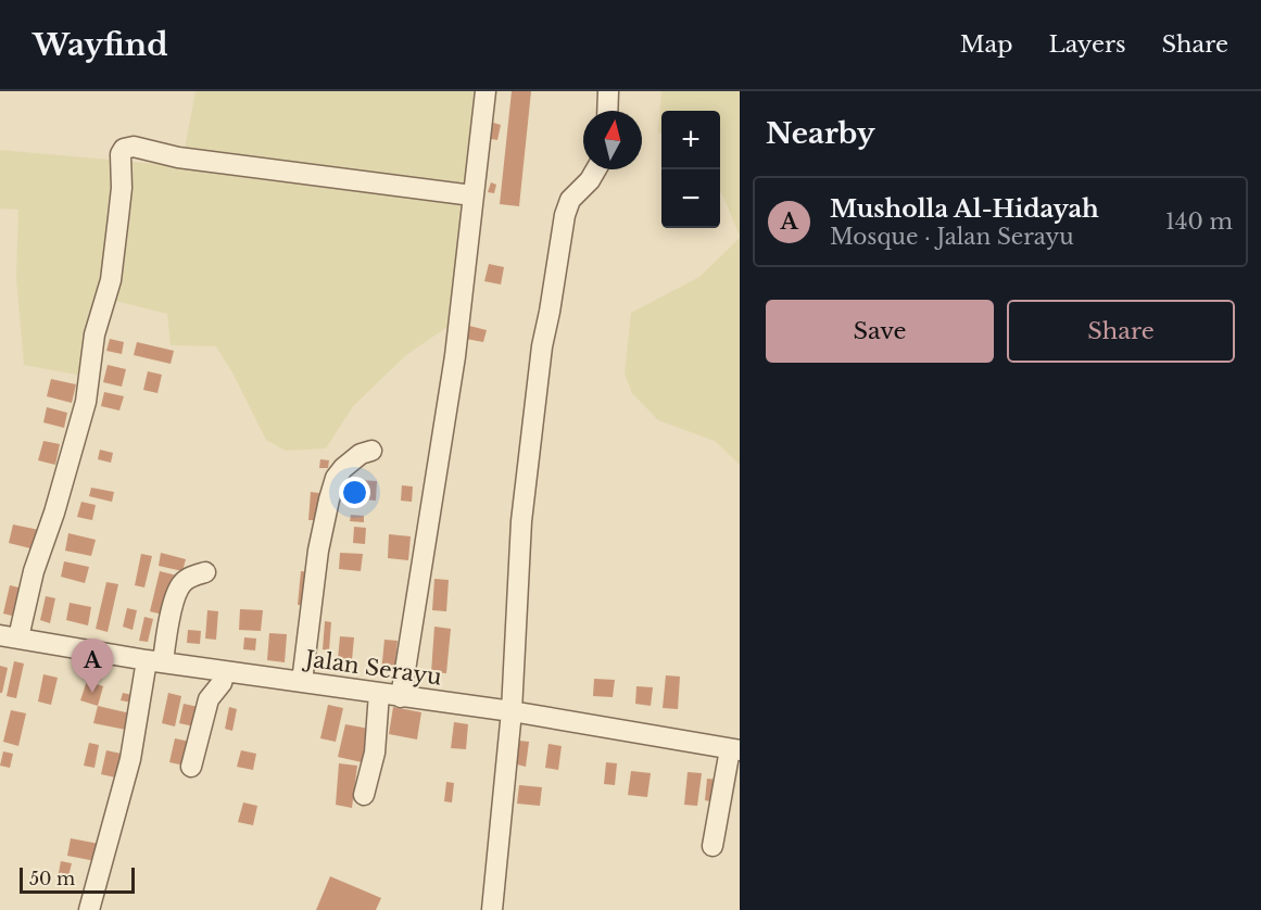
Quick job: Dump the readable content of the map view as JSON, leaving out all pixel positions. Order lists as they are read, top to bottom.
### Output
{
  "streets": {
    "street": ["Jalan Serayu"]
  },
  "scale_bar": "50 m",
  "north": "top",
  "page": {
    "header": "Wayfind",
    "nav": ["Map", "Layers", "Share"],
    "heading": "Nearby",
    "map_buttons": ["+", "−"],
    "list": [
      {
        "mark": "A",
        "name": "Musholla Al-Hidayah",
        "note": "Mosque · Jalan Serayu",
        "value": "140 m"
      }
    ],
    "buttons": ["Save", "Share"],
    "pins": "A",
    "scale": "50 m"
  }
}
